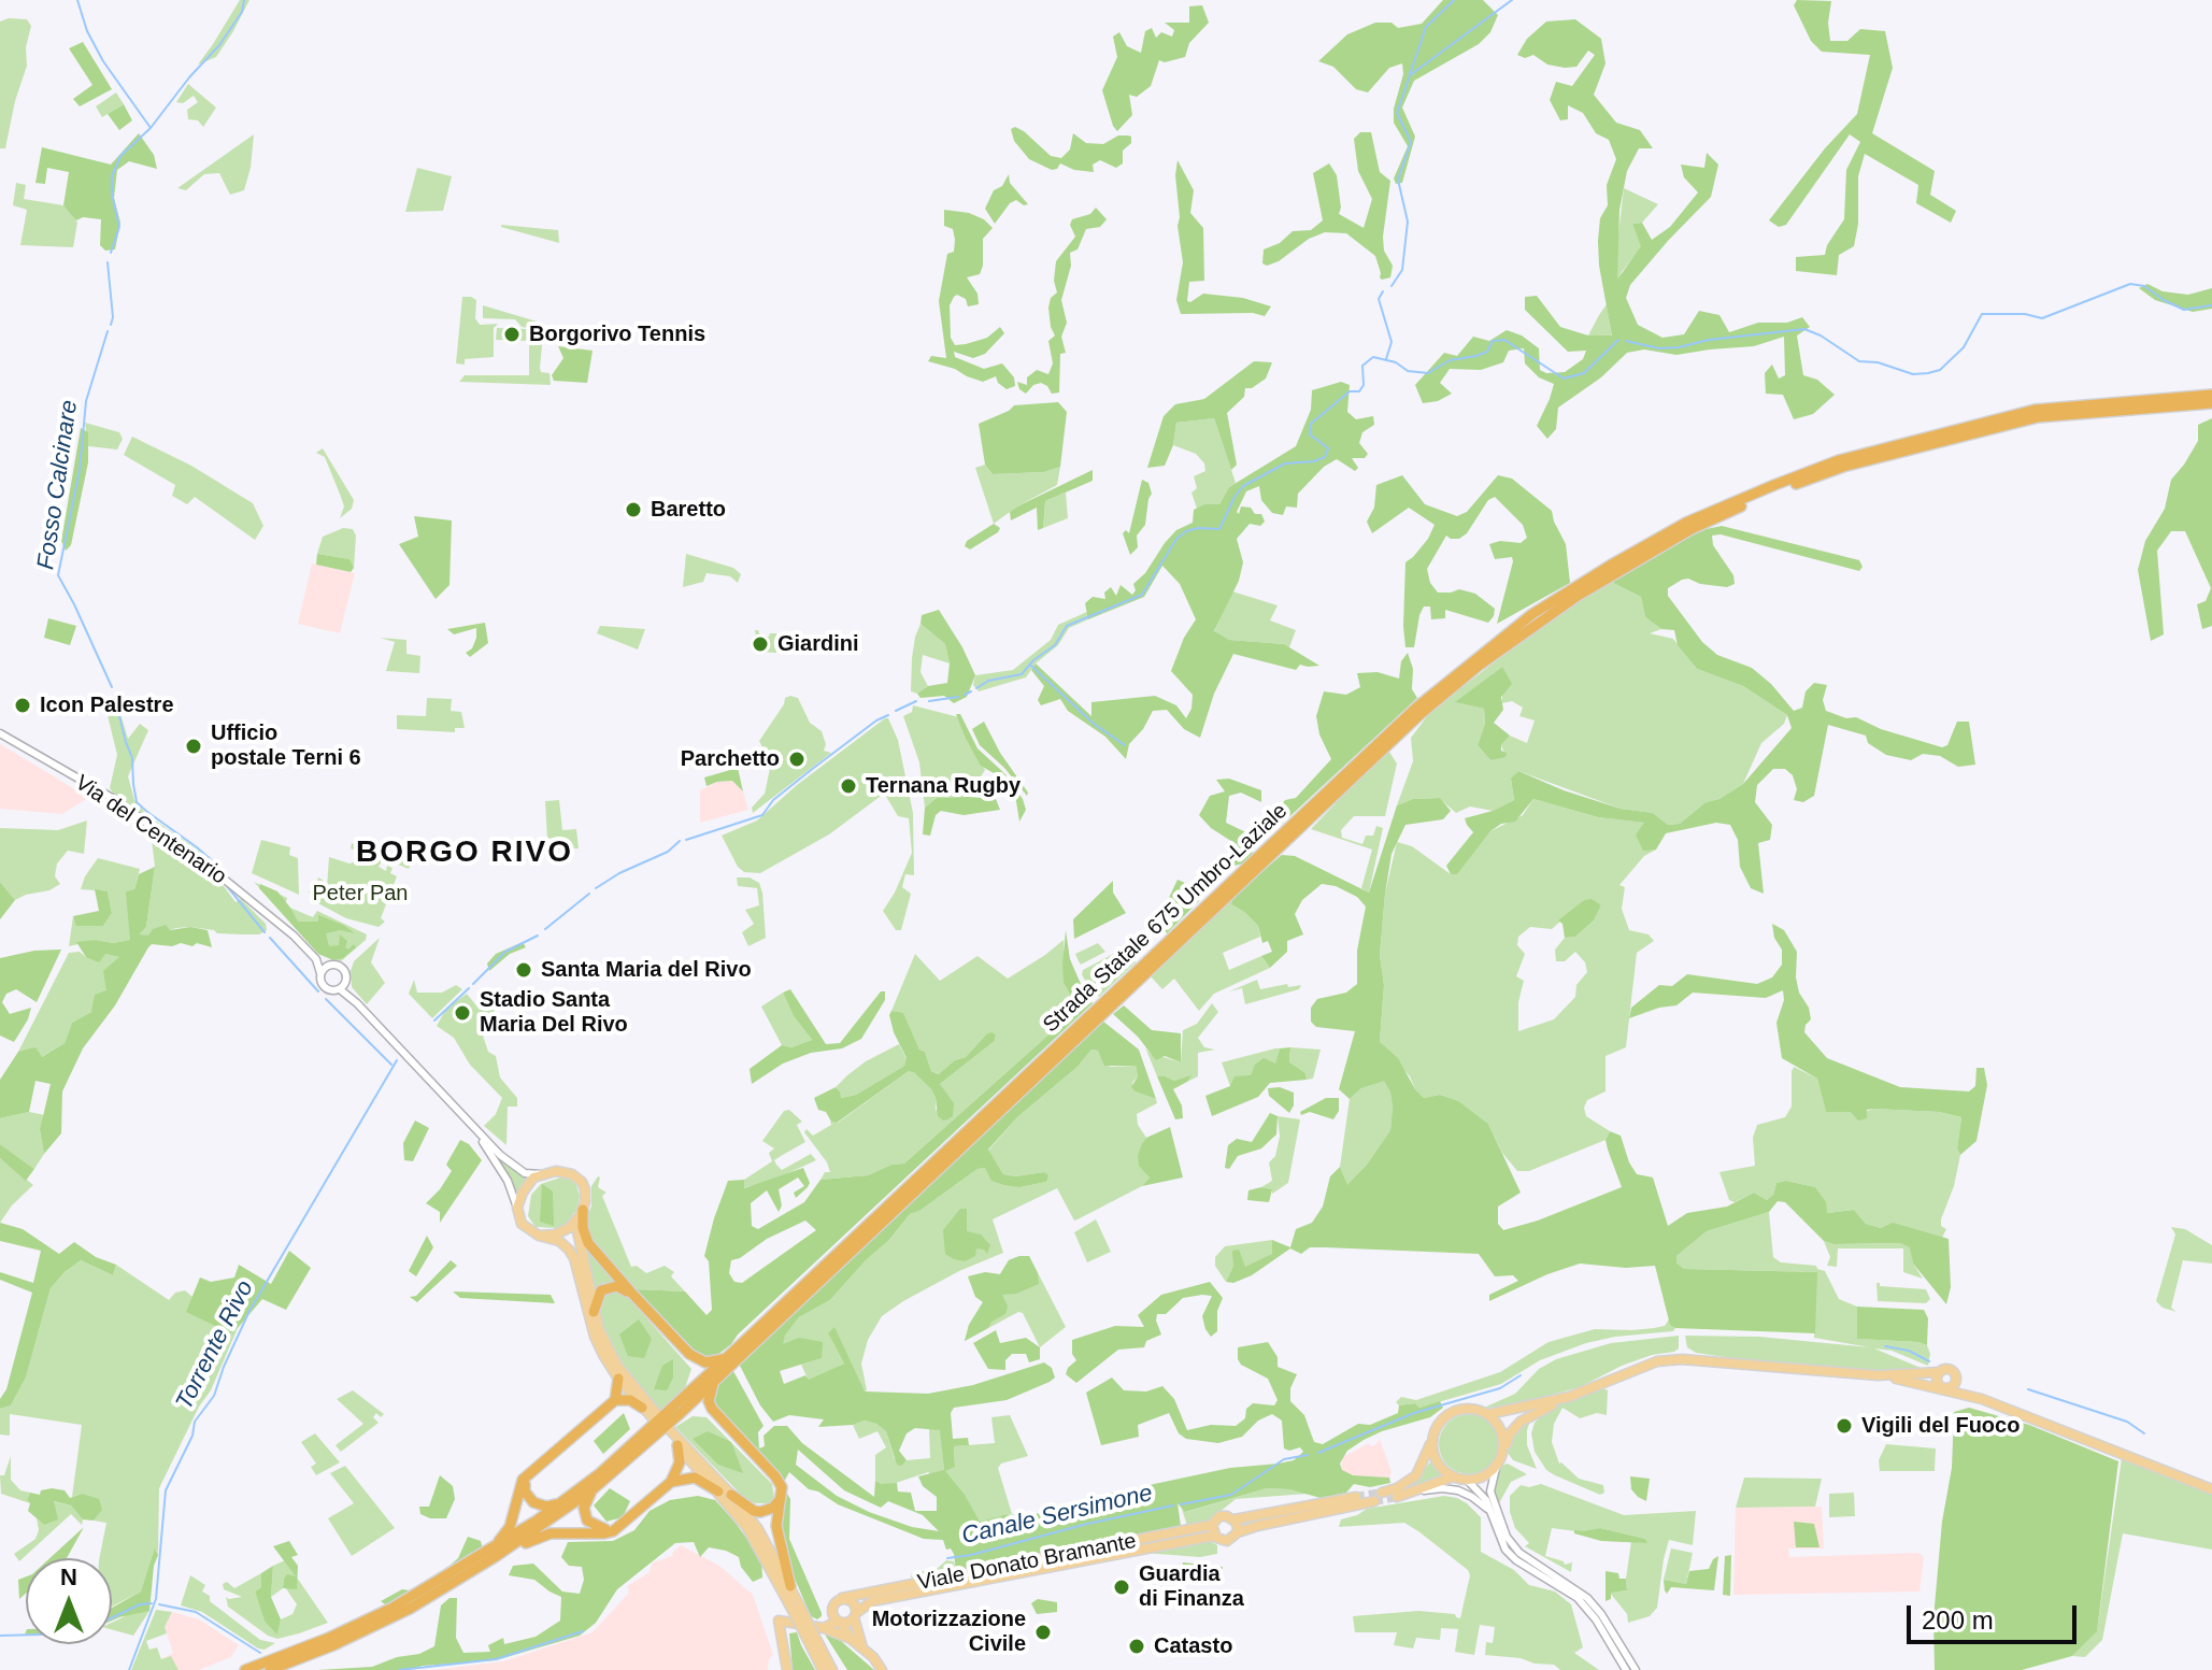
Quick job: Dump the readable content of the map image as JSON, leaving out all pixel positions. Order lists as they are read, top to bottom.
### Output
{
  "streets": {
    "highway": ["Strada Statale 675 Umbro-Laziale"],
    "main road": ["Viale Donato Bramante"],
    "street": ["Via del Centenario"]
  },
  "districts": ["BORGO RIVO"],
  "water": ["Fosso Calcinare", "Torrente Rivo", "Canale Sersimone"],
  "parks": ["Peter Pan"],
  "places": [
    "Borgorivo Tennis",
    "Baretto",
    "Giardini",
    "Icon Palestre",
    "Ufficio postale Terni 6",
    "Parchetto",
    "Ternana Rugby",
    "Santa Maria del Rivo",
    "Stadio Santa Maria Del Rivo",
    "Vigili del Fuoco",
    "Guardia di Finanza",
    "Motorizzazione Civile",
    "Catasto"
  ],
  "scale_bar": "200 m",
  "north": "top"
}
